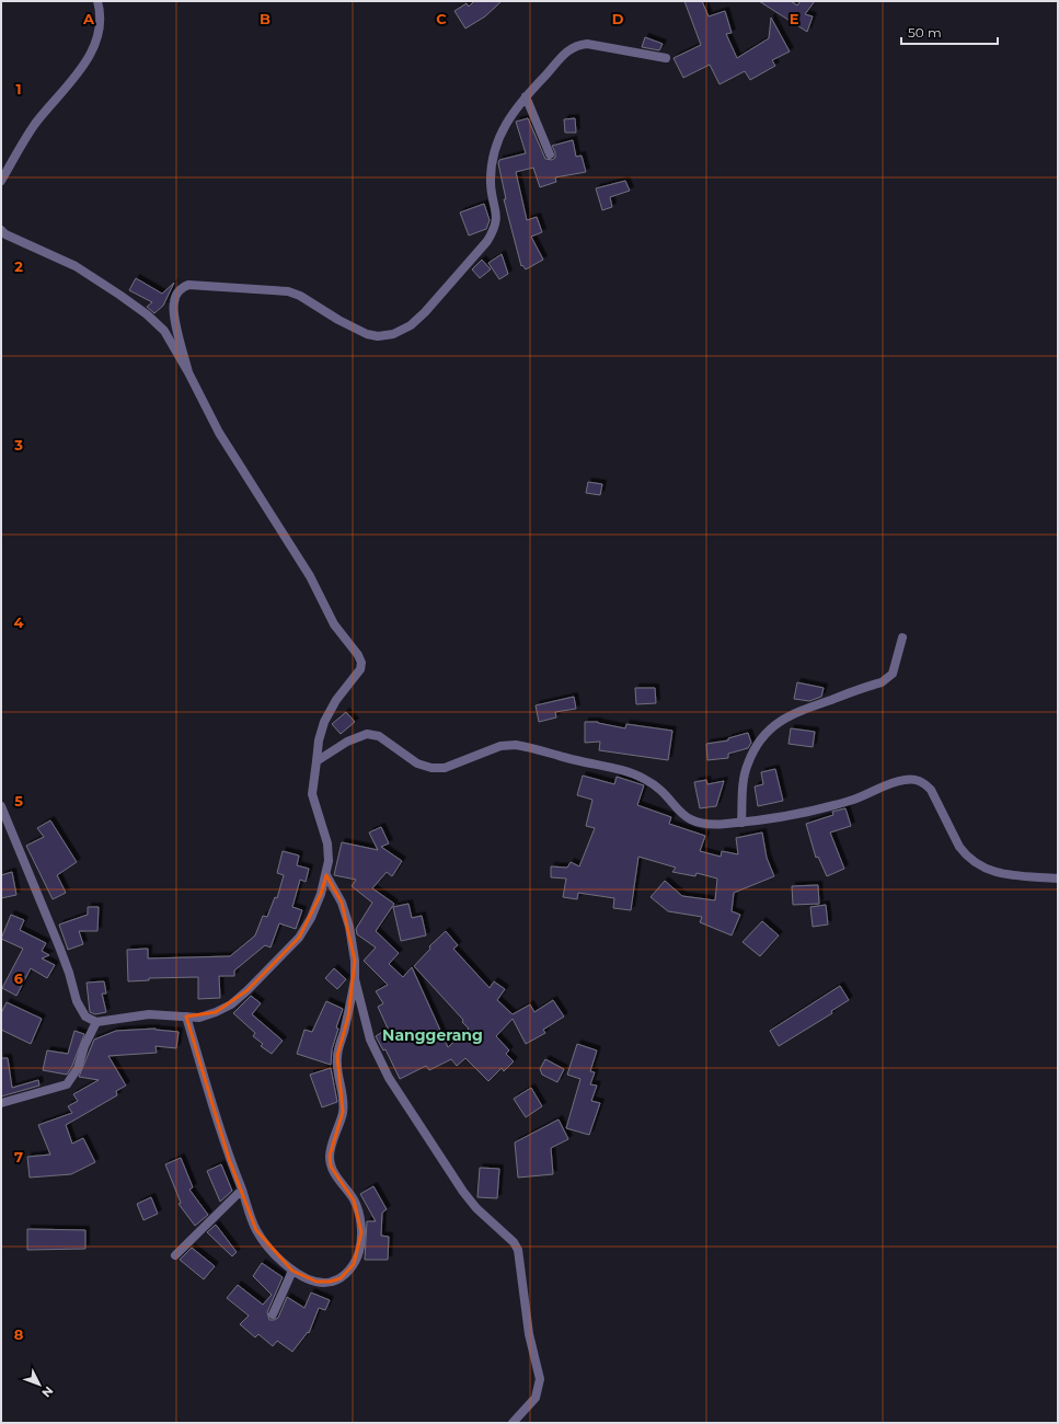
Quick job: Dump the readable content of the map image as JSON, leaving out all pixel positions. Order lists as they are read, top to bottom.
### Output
{
  "districts": ["Nanggerang"],
  "scale_bar": "50 m",
  "north": "bottom right",
  "grid": {
    "columns": [
      "A",
      "B",
      "C",
      "D",
      "E"
    ],
    "rows": [
      "1",
      "2",
      "3",
      "4",
      "5",
      "6",
      "7",
      "8"
    ]
  }
}
